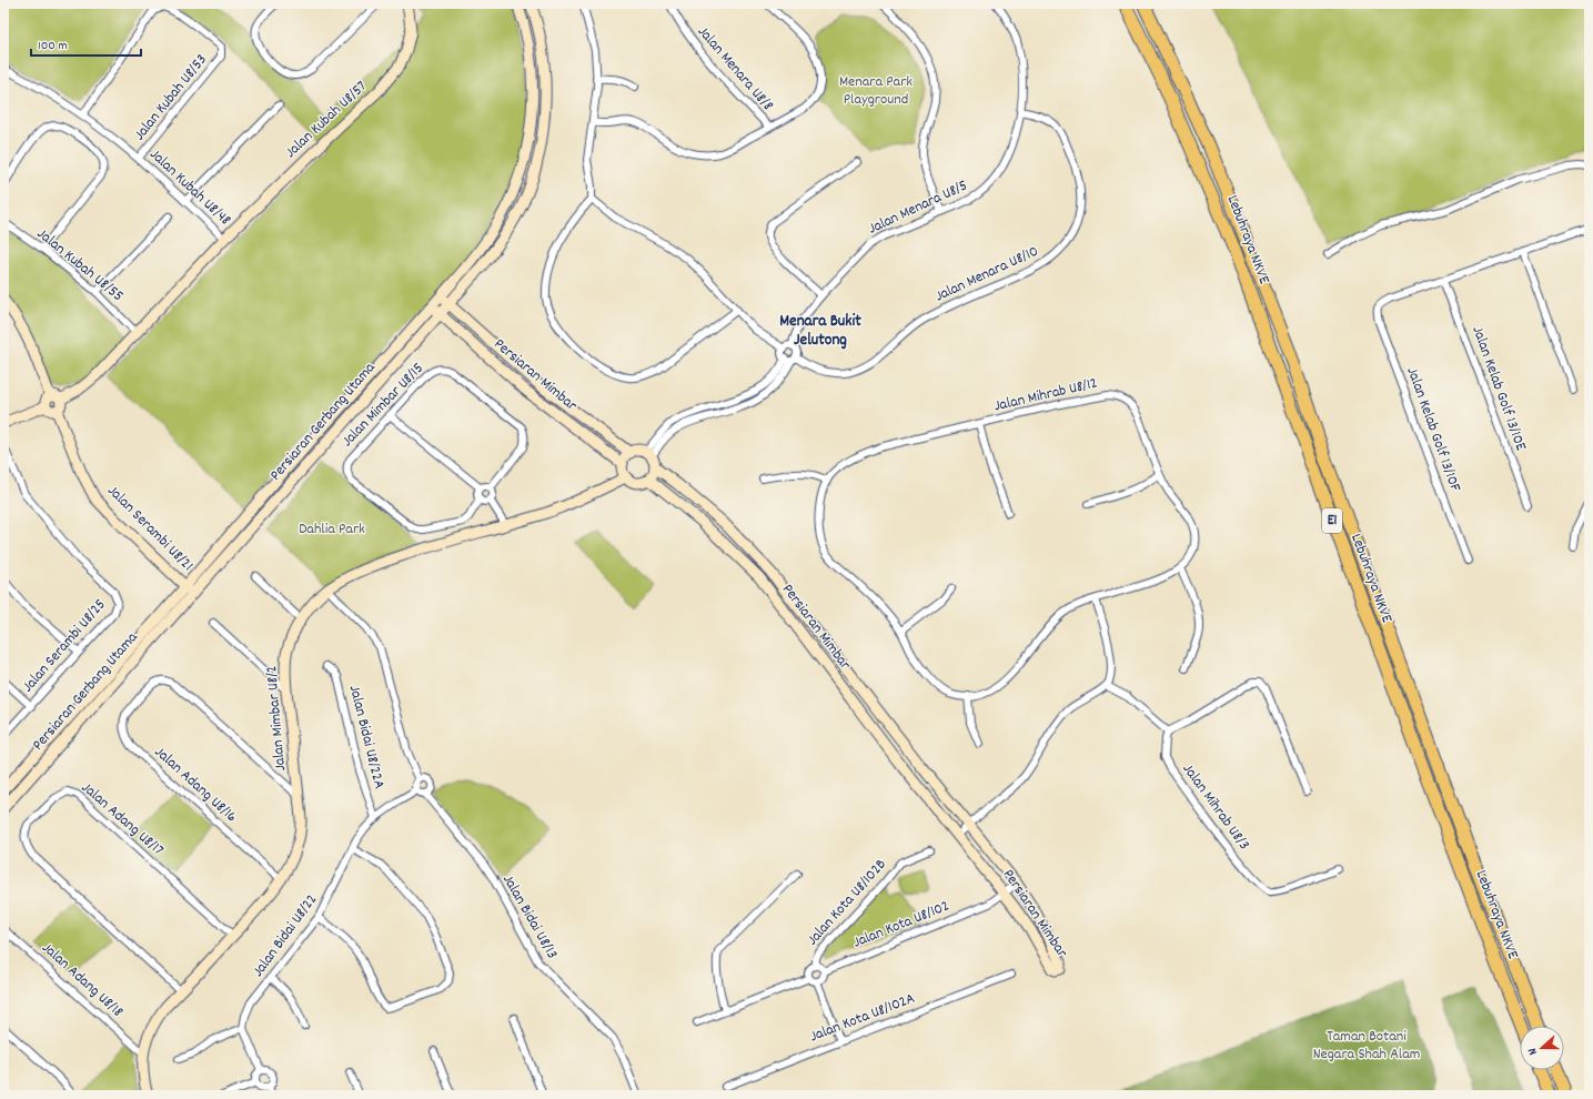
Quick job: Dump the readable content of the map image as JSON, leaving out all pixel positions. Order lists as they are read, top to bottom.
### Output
{
  "streets": {
    "highway": ["Lebuhraya NKVE", "E1"],
    "street": [
      "Jalan Menara U8/8",
      "Jalan Kubah U8/53",
      "Jalan Kubah U8/57",
      "Jalan Kubah U8/48",
      "Jalan Menara U8/5",
      "Jalan Kubah U8/55",
      "Jalan Menara U8/10",
      "Persiaran Mimbar",
      "Jalan Kelab Golf 13/10E",
      "Jalan Mihrab U8/12",
      "Jalan Mimbar U8/15",
      "Persiaran Gerbang Utama",
      "Jalan Kelab Golf 13/10F",
      "Jalan Serambi U8/21",
      "Jalan Serambi U8/25",
      "Jalan Mimbar U8/2",
      "Jalan Bidai U8/22A",
      "Jalan Adang U8/16",
      "Jalan Mihrab U8/3",
      "Jalan Adang U8/17",
      "Jalan Kota U8/102B",
      "Jalan Bidai U8/13",
      "Jalan Kota U8/102",
      "Jalan Bidai U8/22",
      "Jalan Adang U8/18",
      "Jalan Kota U8/102A"
    ]
  },
  "crossings": [
    ["Jalan Kubah U8/53", "Jalan Kubah U8/48"],
    ["Jalan Kubah U8/57", "Jalan Kubah U8/48"],
    ["Jalan Kubah U8/57", "Jalan Kubah U8/55"],
    ["Jalan Kubah U8/57", "Jalan Serambi U8/21"],
    ["Jalan Menara U8/5", "Jalan Menara U8/10"],
    ["Persiaran Mimbar", "Persiaran Gerbang Utama"],
    ["Persiaran Mimbar", "Jalan Mimbar U8/2"],
    ["Persiaran Mimbar", "Jalan Kota U8/102"],
    ["Jalan Kelab Golf 13/10E", "Jalan Kelab Golf 13/10F"],
    ["Persiaran Gerbang Utama", "Jalan Serambi U8/21"],
    ["Jalan Mimbar U8/2", "Jalan Adang U8/16"],
    ["Jalan Mimbar U8/2", "Jalan Adang U8/17"],
    ["Jalan Mimbar U8/2", "Jalan Adang U8/18"],
    ["Jalan Bidai U8/22A", "Jalan Bidai U8/22"],
    ["Jalan Kota U8/102B", "Jalan Kota U8/102"],
    ["Jalan Bidai U8/13", "Jalan Bidai U8/22"]
  ],
  "districts": ["Menara Bukit Jelutong"],
  "parks": ["Menara Park Playground", "Dahlia Park", "Taman Botani Negara Shah Alam"],
  "scale_bar": "100 m",
  "north": "left"
}
